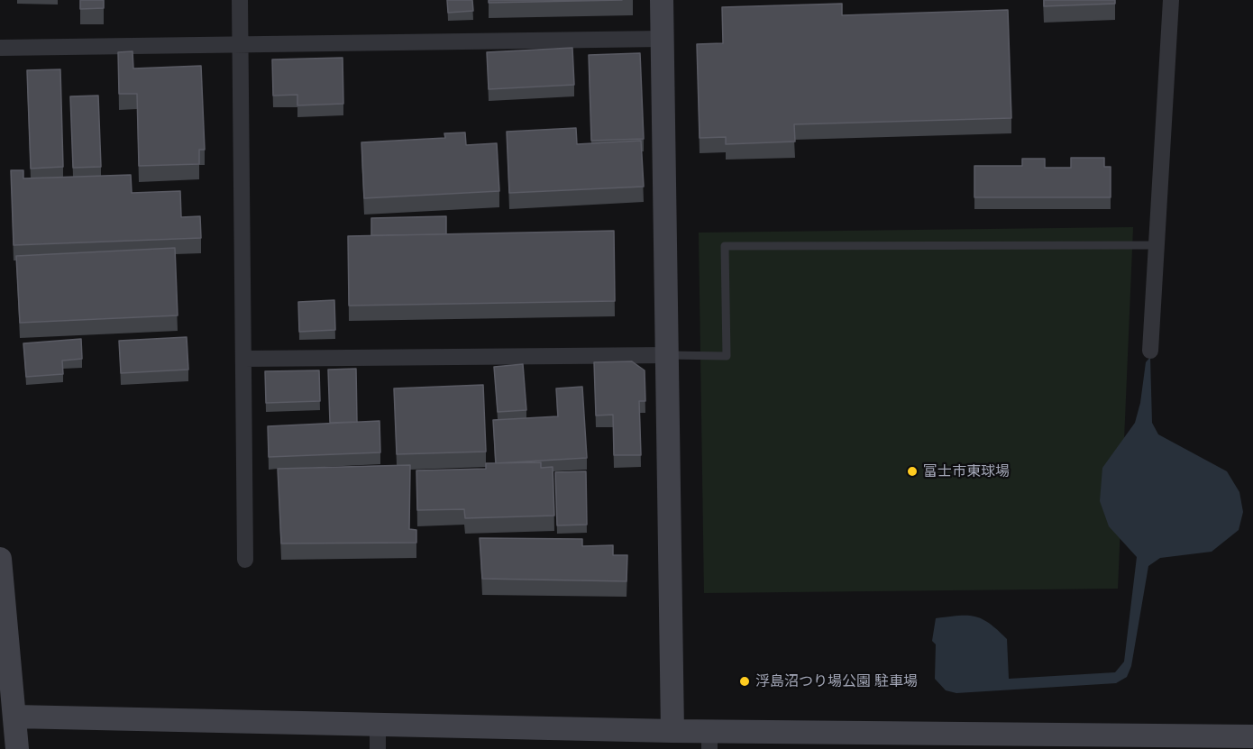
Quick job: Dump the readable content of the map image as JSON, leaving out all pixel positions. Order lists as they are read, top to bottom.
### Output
{
  "places": ["富士市東球場", "浮島沼つり場公園 駐車場"]
}
